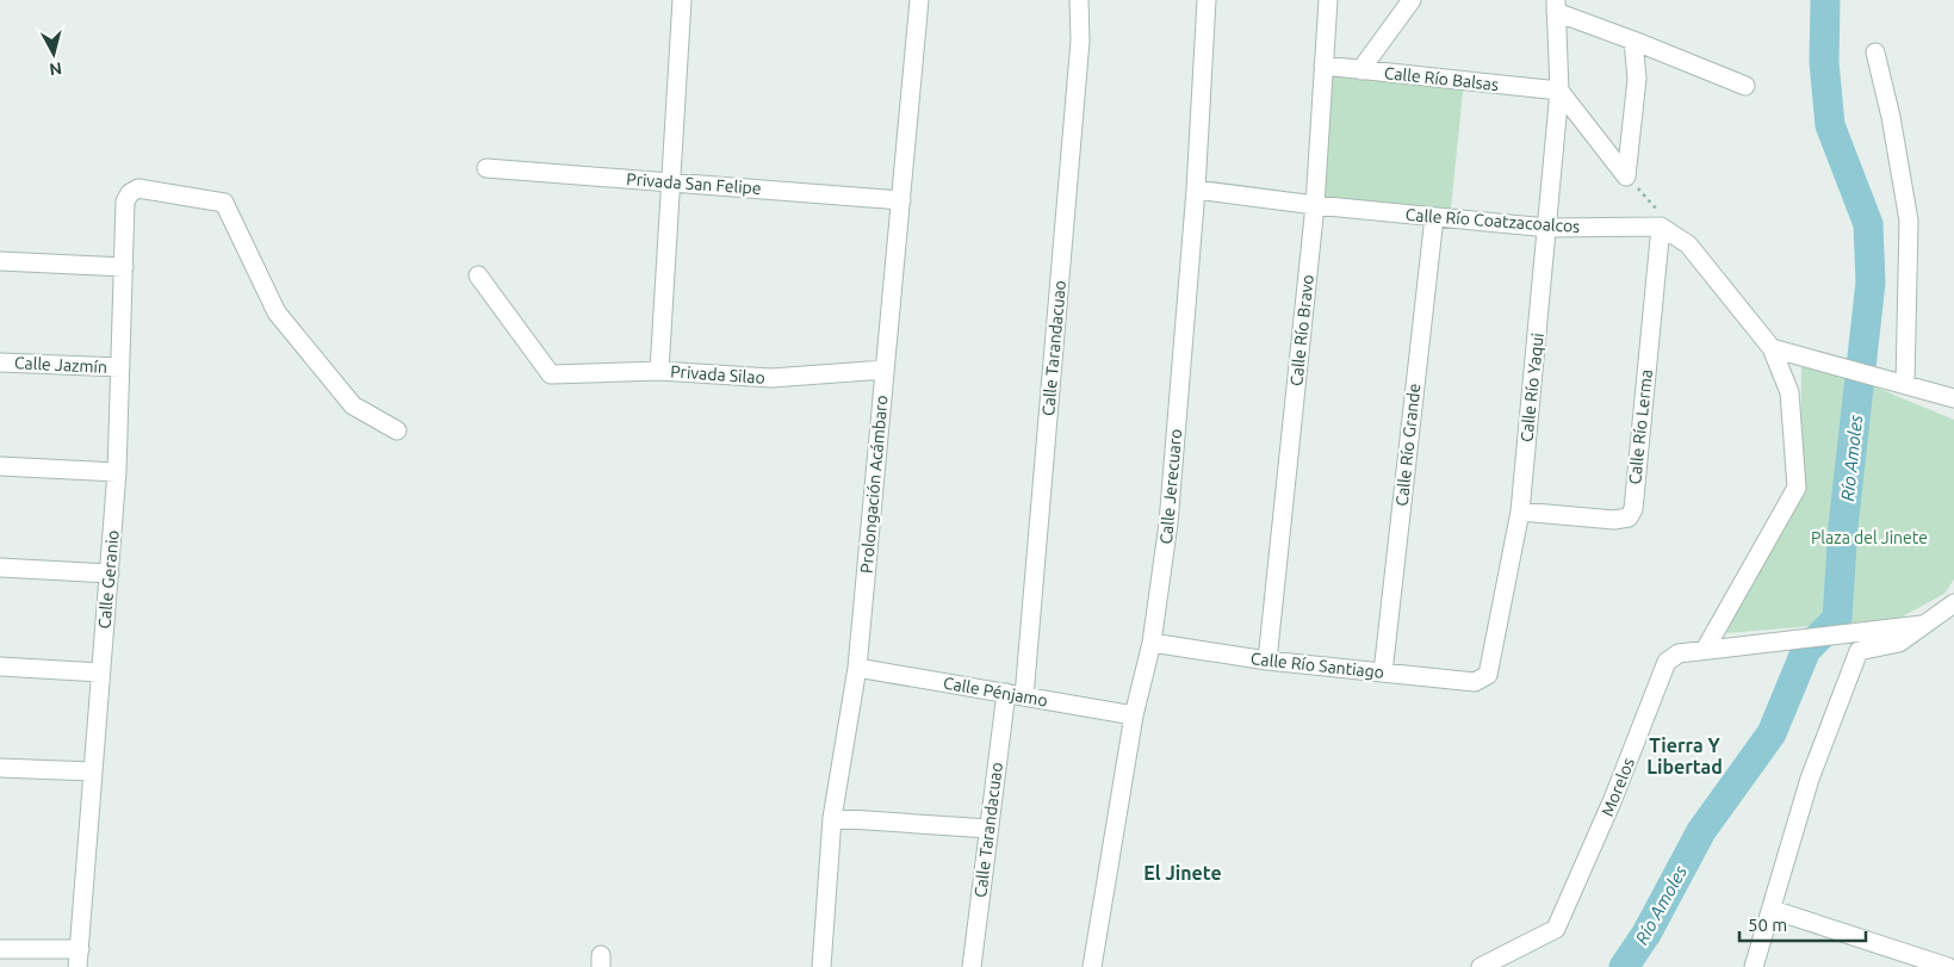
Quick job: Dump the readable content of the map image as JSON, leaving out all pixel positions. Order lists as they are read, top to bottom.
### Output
{
  "streets": {
    "street": [
      "Calle Río Balsas",
      "Privada San Felipe",
      "Calle Río Coatzacoalcos",
      "Calle Río Bravo",
      "Calle Tarandacuao",
      "Calle Jazmín",
      "Privada Silao",
      "Calle Río Yaqui",
      "Calle Río Lerma",
      "Calle Río Grande",
      "Prolongación Acámbaro",
      "Calle Jerecuaro",
      "Calle Geranio",
      "Calle Río Santiago",
      "Calle Pénjamo",
      "Morelos"
    ]
  },
  "crossings": [
    ["Calle Río Balsas", "Calle Río Bravo"],
    ["Calle Río Balsas", "Calle Río Yaqui"],
    ["Privada San Felipe", "Prolongación Acámbaro"],
    ["Calle Río Coatzacoalcos", "Calle Río Bravo"],
    ["Calle Río Coatzacoalcos", "Calle Río Yaqui"],
    ["Calle Río Coatzacoalcos", "Calle Río Lerma"],
    ["Calle Río Coatzacoalcos", "Calle Río Grande"],
    ["Calle Río Coatzacoalcos", "Calle Jerecuaro"],
    ["Calle Río Bravo", "Calle Río Santiago"],
    ["Calle Tarandacuao", "Calle Pénjamo"],
    ["Calle Jazmín", "Calle Geranio"],
    ["Privada Silao", "Prolongación Acámbaro"],
    ["Calle Río Yaqui", "Calle Río Lerma"],
    ["Calle Río Yaqui", "Calle Río Santiago"],
    ["Calle Río Grande", "Calle Río Santiago"],
    ["Prolongación Acámbaro", "Calle Pénjamo"],
    ["Calle Jerecuaro", "Calle Río Santiago"],
    ["Calle Jerecuaro", "Calle Pénjamo"]
  ],
  "districts": ["Tierra Y Libertad", "El Jinete"],
  "water": ["Río Amoles"],
  "parks": ["Plaza del Jinete"],
  "scale_bar": "50 m",
  "north": "bottom"
}
